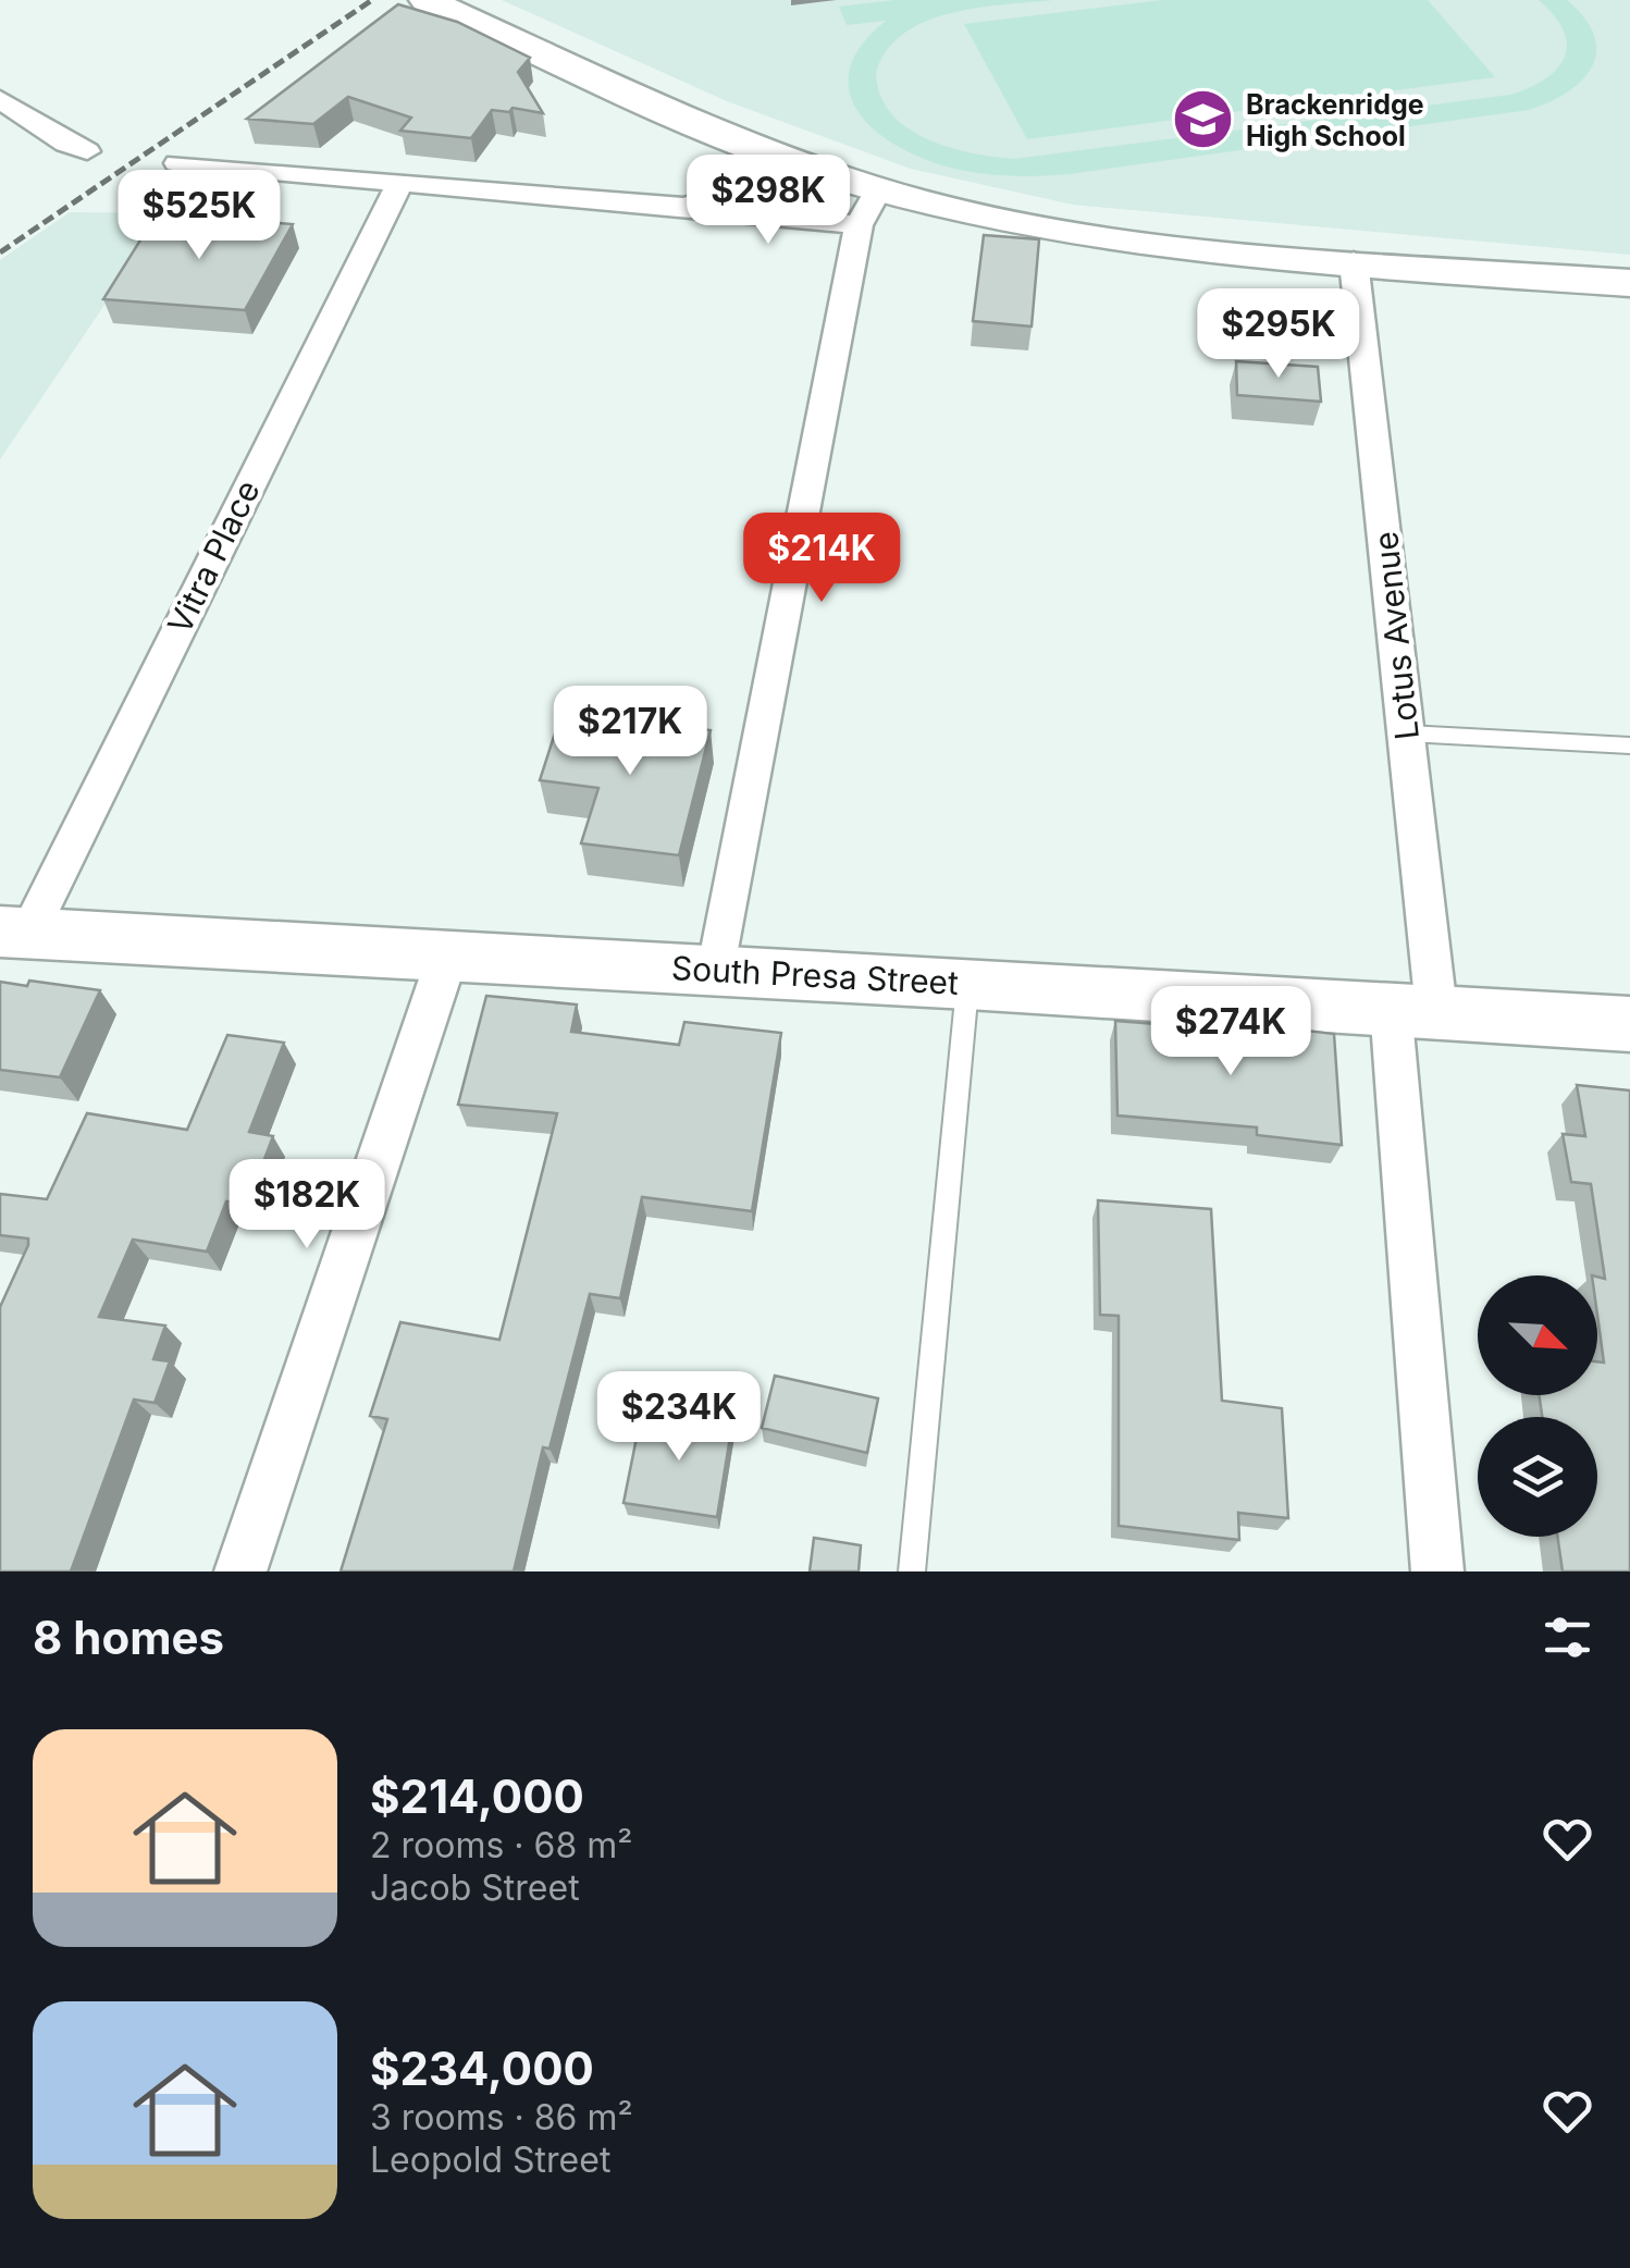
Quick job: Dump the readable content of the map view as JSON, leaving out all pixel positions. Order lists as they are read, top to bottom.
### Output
{
  "streets": {
    "main road": ["South Presa Street"],
    "street": ["Vitra Place", "Lotus Avenue"]
  },
  "crossings": [
    ["Vitra Place", "South Presa Street"],
    ["Lotus Avenue", "South Presa Street"]
  ],
  "places": {
    "school or university": ["Brackenridge High School"]
  },
  "north": "bottom right",
  "page": {
    "price": [
      "$298K",
      "$525K",
      "$295K",
      "$214K",
      "$217K",
      "$274K",
      "$182K",
      "$234K"
    ],
    "heading": "8 homes",
    "list": [
      {
        "name": "$214,000",
        "note": "2 rooms · 68 m² · Jacob Street"
      },
      {
        "name": "$234,000",
        "note": "3 rooms · 86 m² · Leopold Street"
      }
    ]
  }
}
